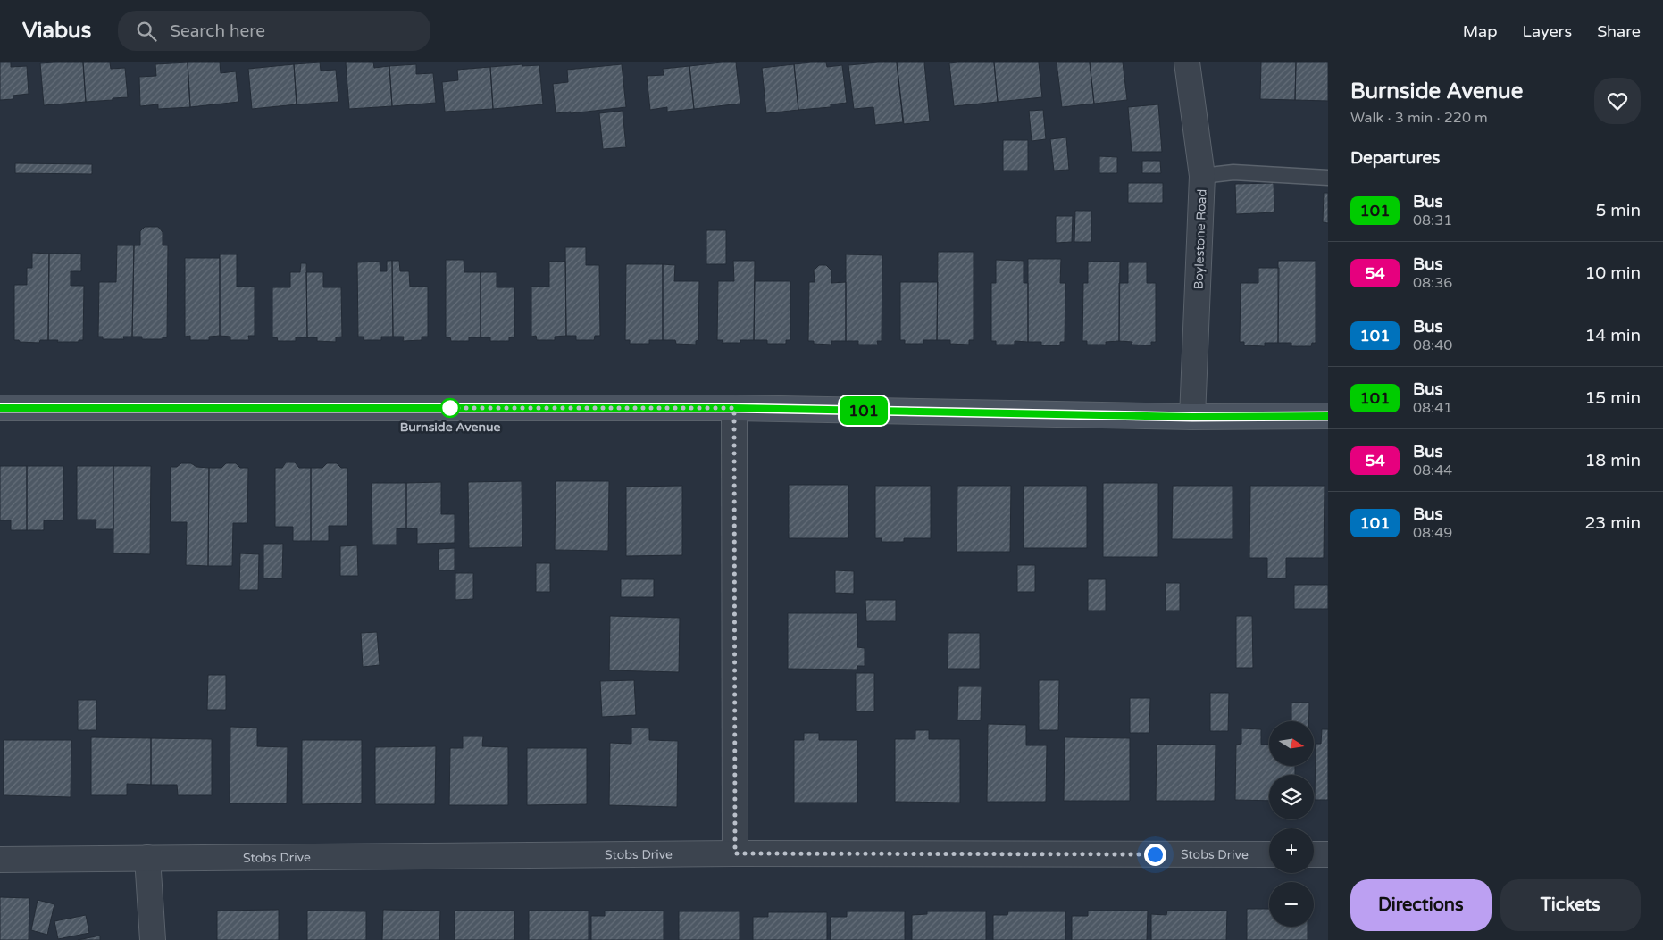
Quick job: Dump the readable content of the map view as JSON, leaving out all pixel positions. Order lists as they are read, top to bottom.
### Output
{
  "streets": {
    "street": ["Boylestone Road", "Stobs Drive"]
  },
  "places": ["Burnside Avenue"],
  "lines": ["bus line 101"],
  "north": "right",
  "page": {
    "header": "Viabus",
    "search": "Search here",
    "nav": ["Map", "Layers", "Share"],
    "on_map": "101",
    "heading": [
      ["Burnside Avenue", "Walk · 3 min · 220 m"],
      "Departures"
    ],
    "list": [
      {
        "mark": "101",
        "name": "Bus",
        "note": "08:31",
        "value": "5 min"
      },
      {
        "mark": "54",
        "name": "Bus",
        "note": "08:36",
        "value": "10 min"
      },
      {
        "mark": "101",
        "name": "Bus",
        "note": "08:40",
        "value": "14 min"
      },
      {
        "mark": "101",
        "name": "Bus",
        "note": "08:41",
        "value": "15 min"
      },
      {
        "mark": "54",
        "name": "Bus",
        "note": "08:44",
        "value": "18 min"
      },
      {
        "mark": "101",
        "name": "Bus",
        "note": "08:49",
        "value": "23 min"
      }
    ],
    "map_buttons": ["+", "−"],
    "buttons": ["Directions", "Tickets"]
  }
}
